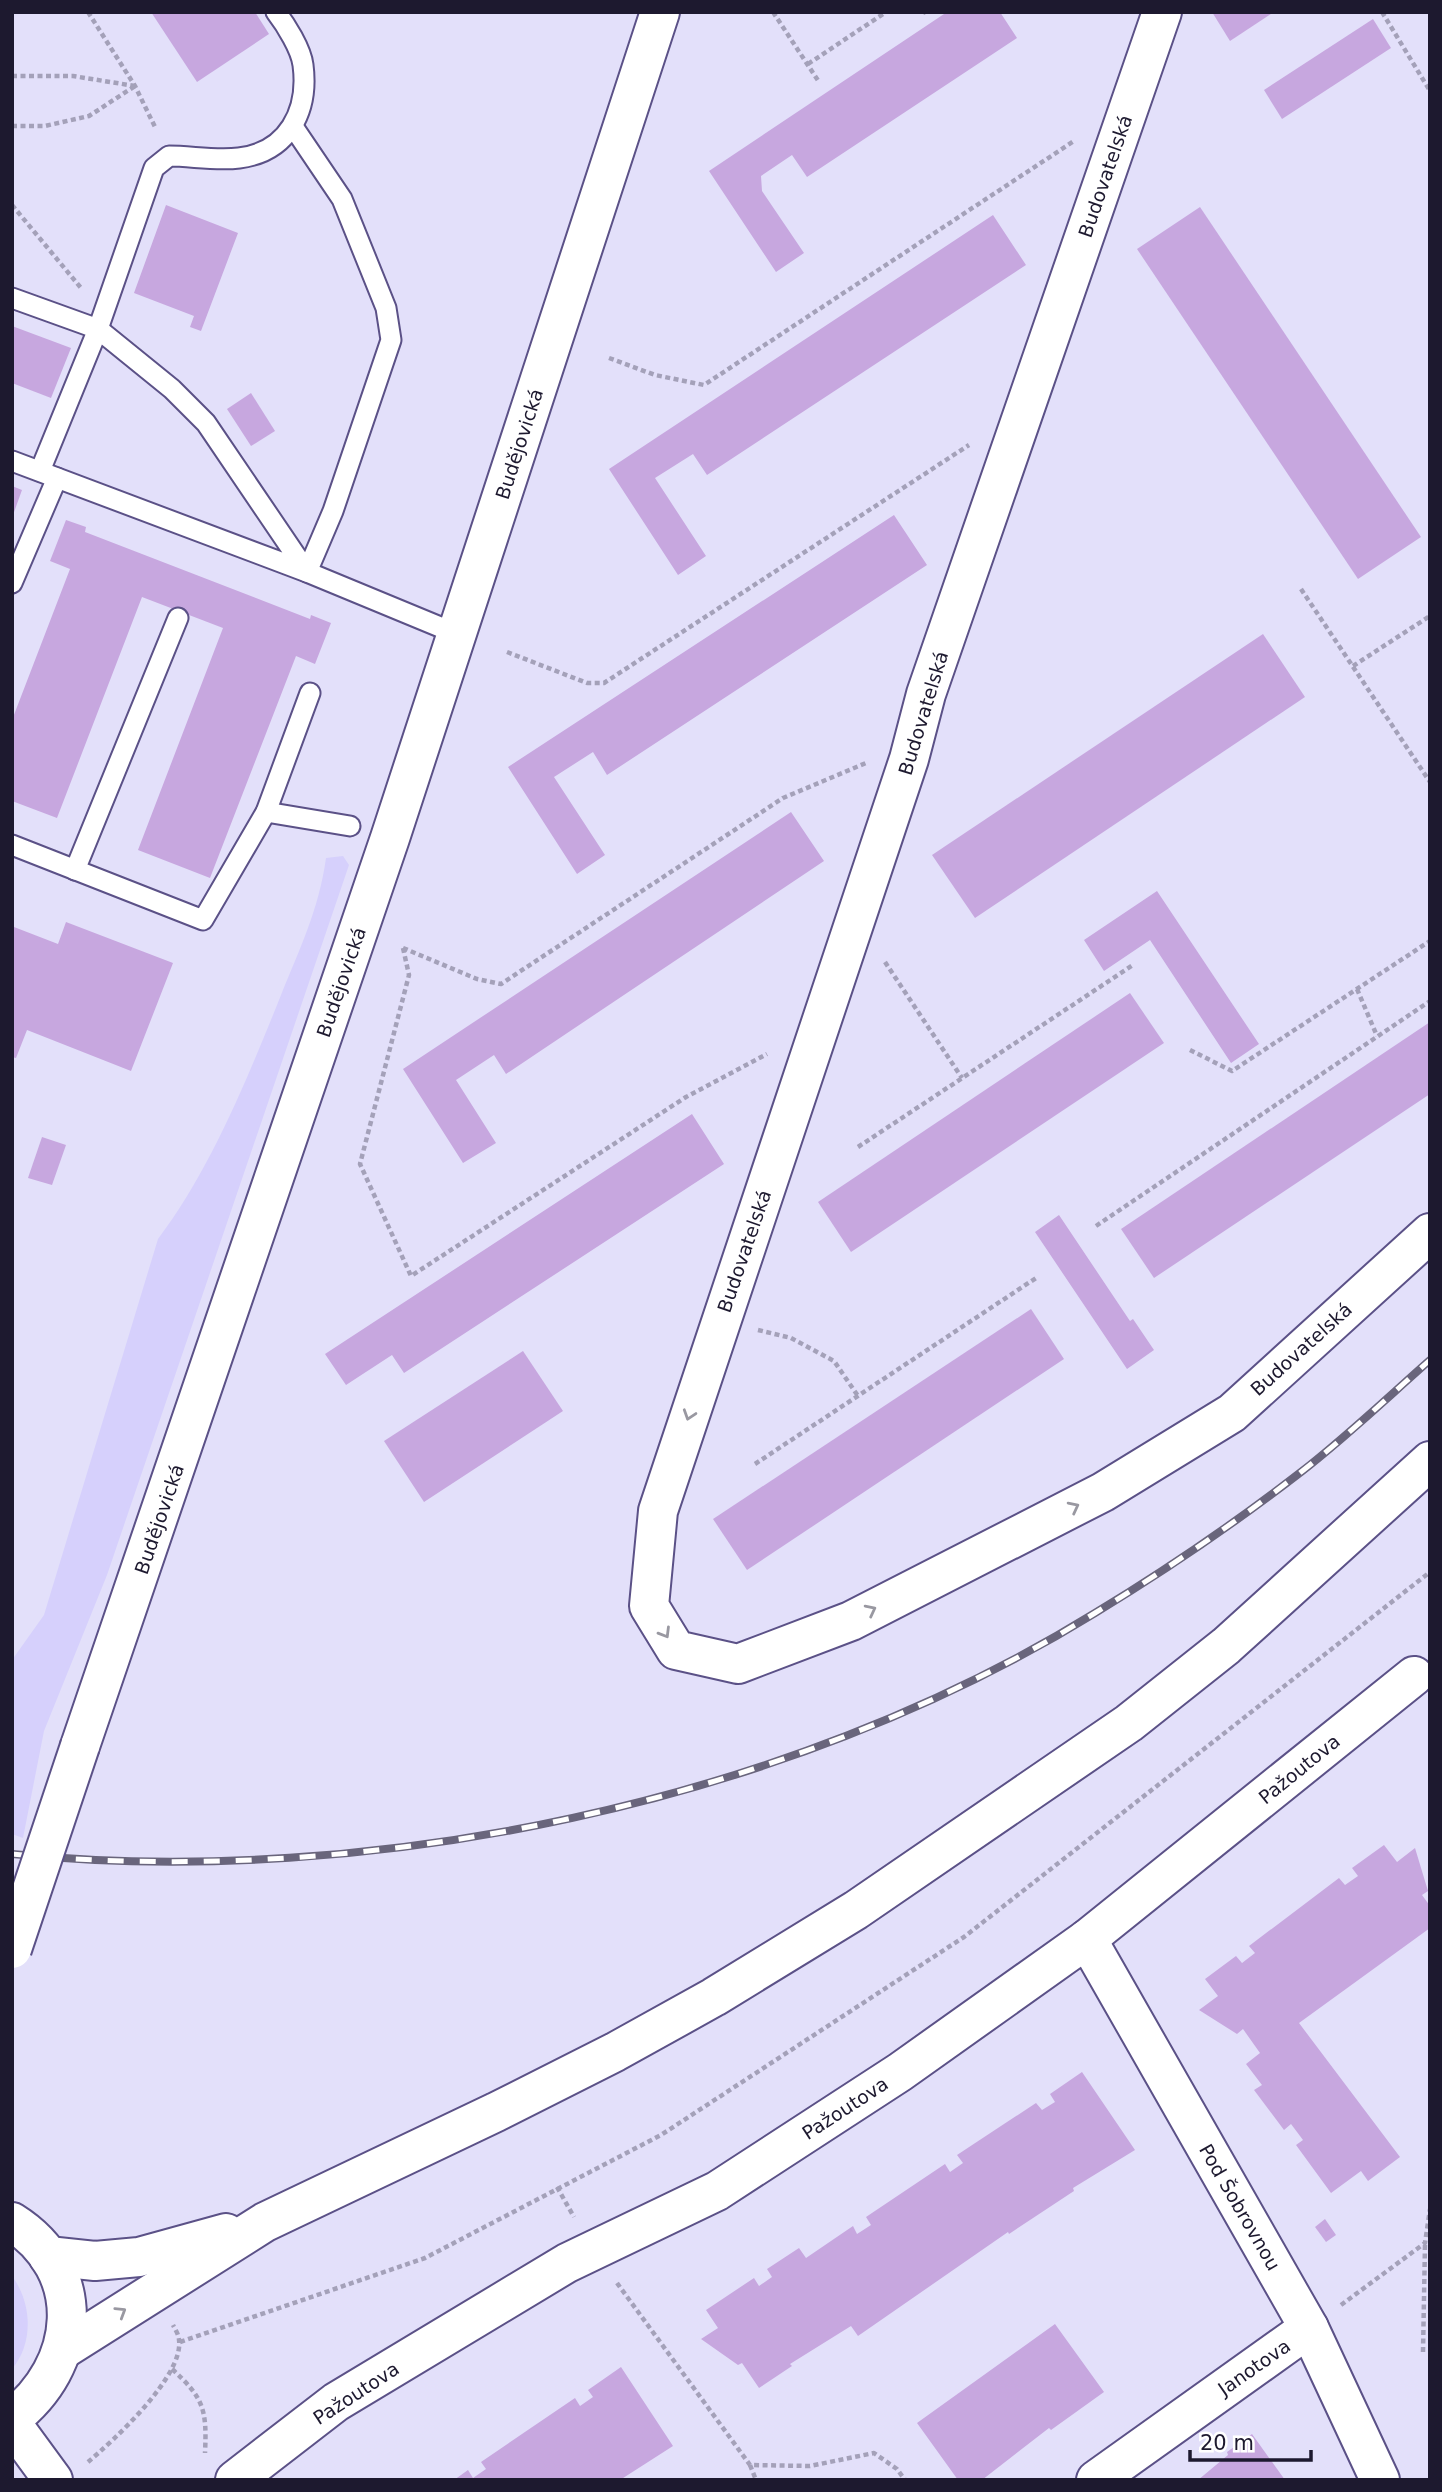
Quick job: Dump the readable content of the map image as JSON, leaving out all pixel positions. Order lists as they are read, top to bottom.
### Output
{
  "streets": {
    "street": [
      "Budovatelská",
      "Budějovická",
      "Pažoutova",
      "Pod Šobrovnou",
      "Janotova"
    ]
  },
  "crossings": [
    ["Pažoutova", "Pod Šobrovnou"],
    ["Pod Šobrovnou", "Janotova"]
  ],
  "scale_bar": "20 m"
}
